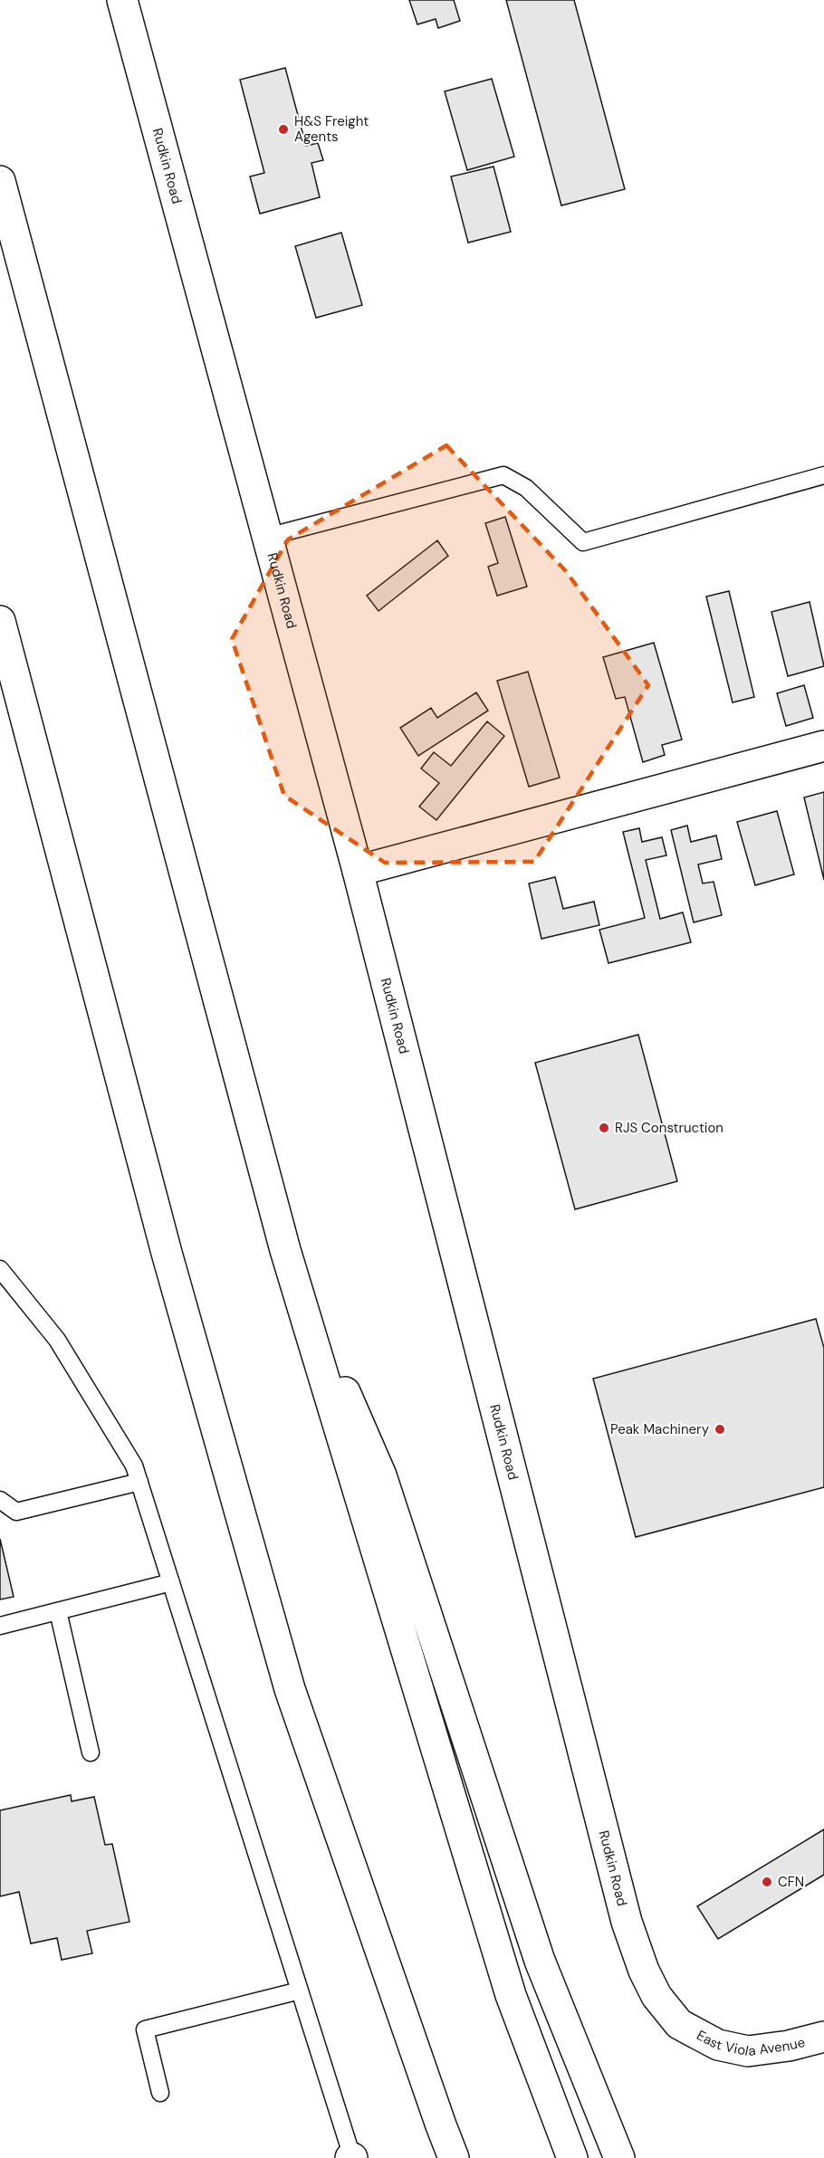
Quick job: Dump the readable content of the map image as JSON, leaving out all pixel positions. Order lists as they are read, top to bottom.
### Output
{
  "streets": {
    "main road": ["Rudkin Road", "East Viola Avenue"]
  },
  "crossings": [
    ["Rudkin Road", "East Viola Avenue"]
  ],
  "places": [
    "H&S Freight Agents",
    "RJS Construction",
    "Peak Machinery",
    "CFN"
  ]
}
